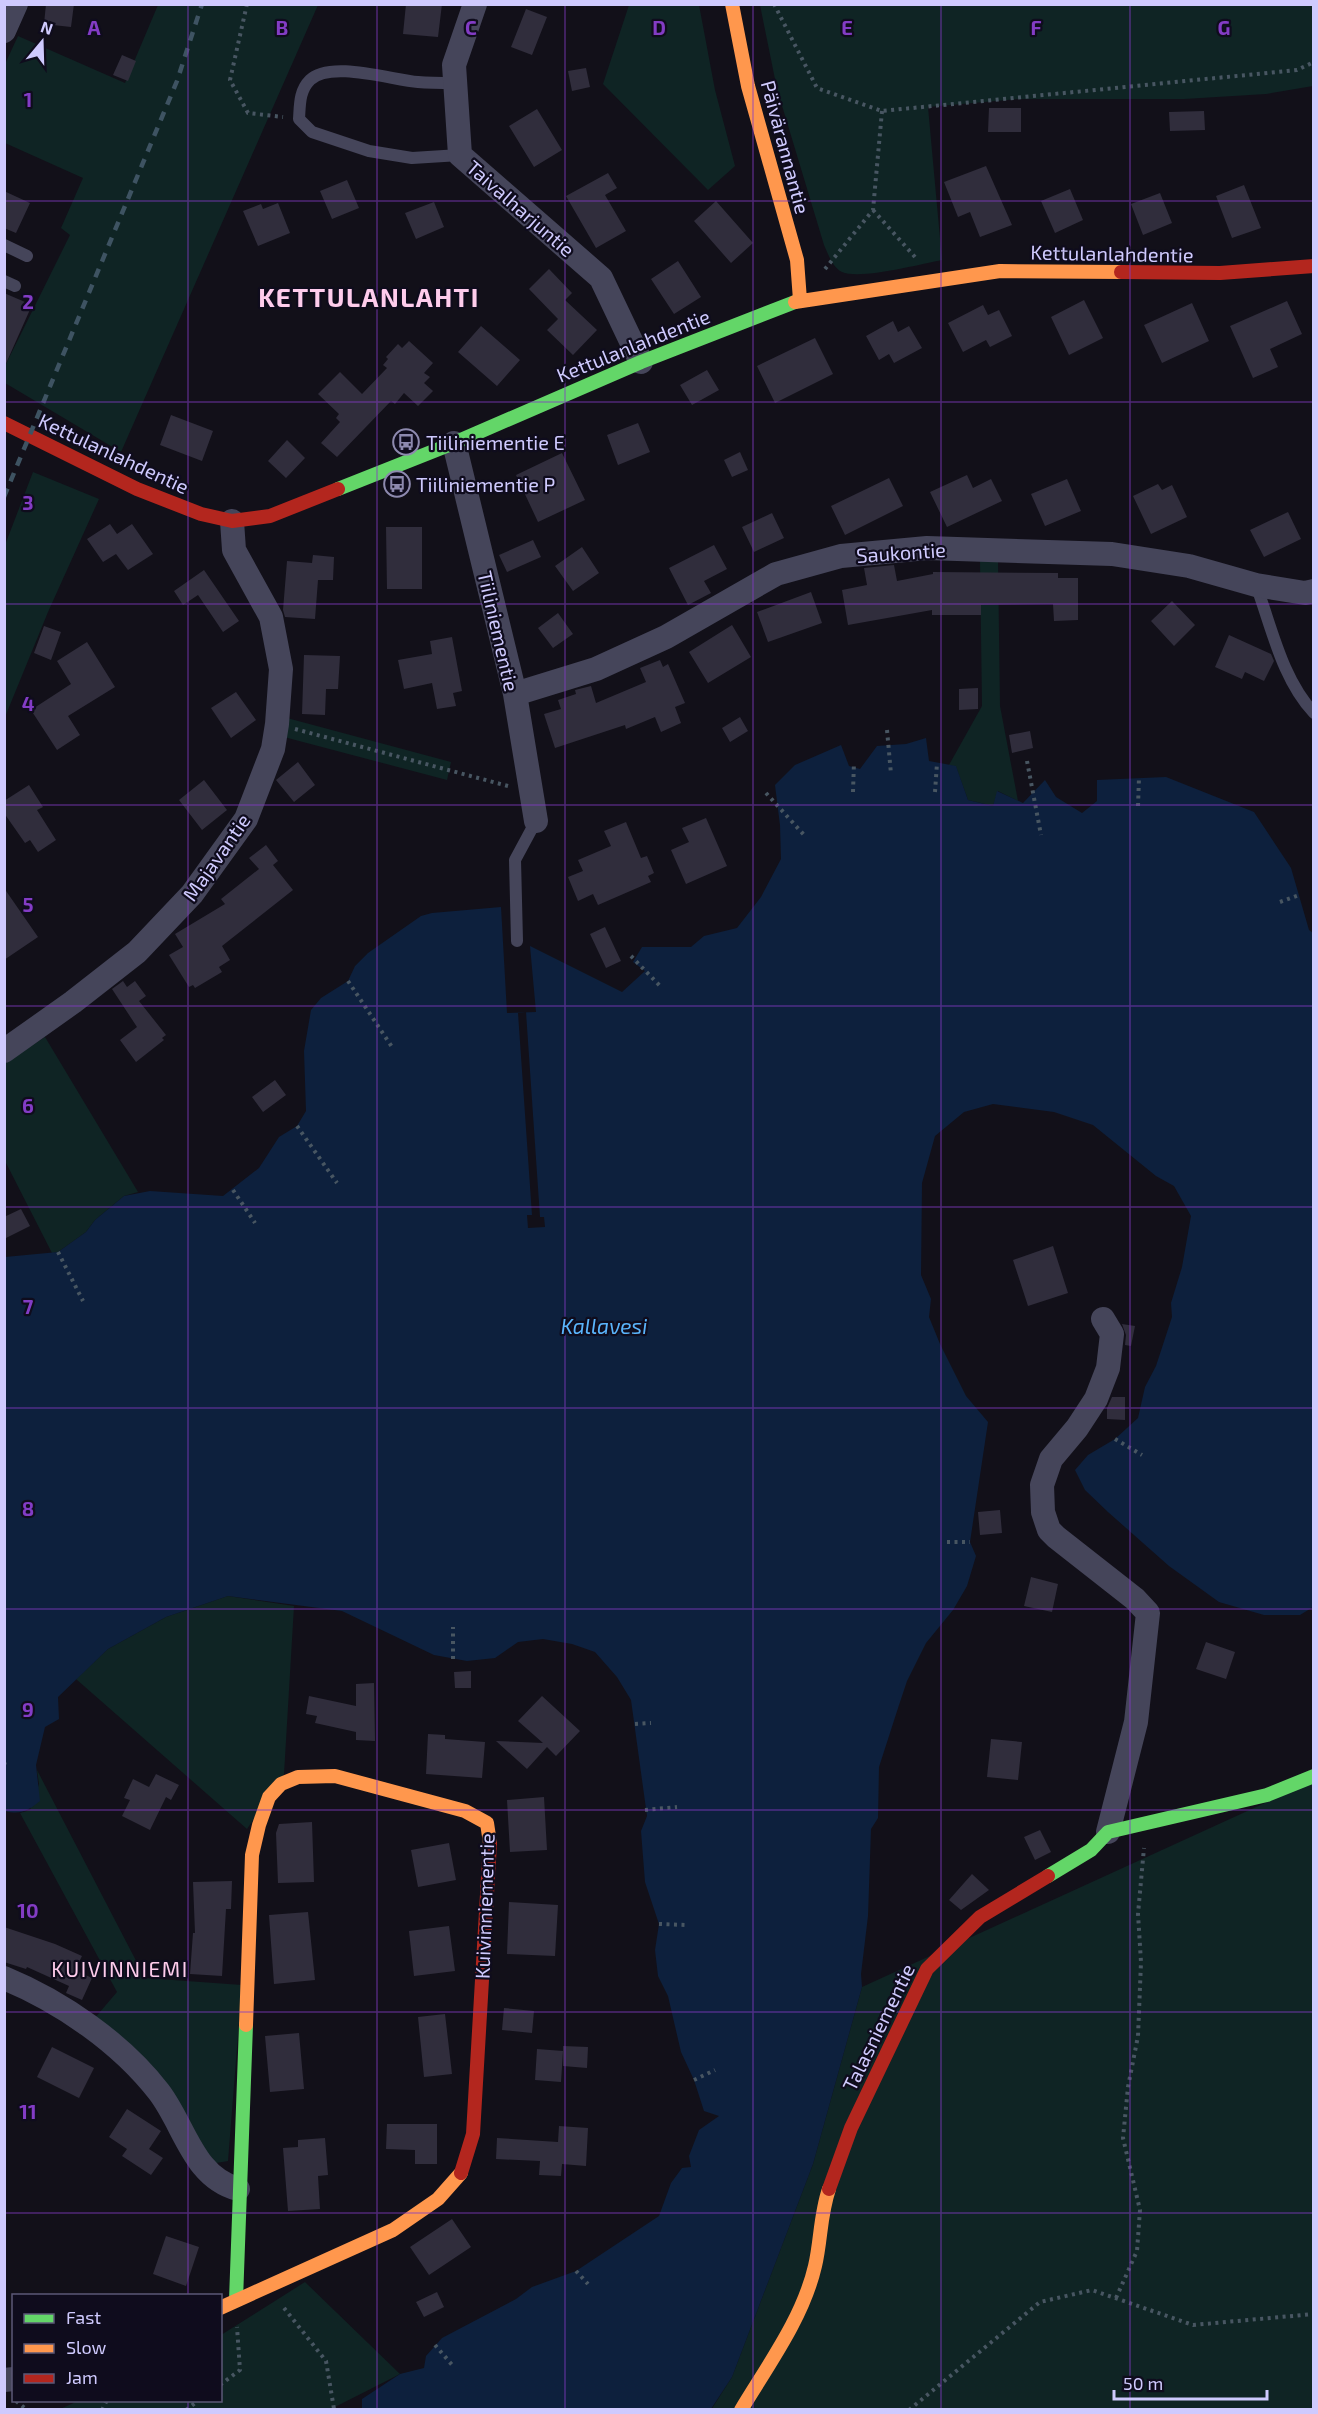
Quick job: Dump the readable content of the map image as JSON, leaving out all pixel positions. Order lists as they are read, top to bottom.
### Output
{
  "streets": {
    "street": [
      "Päivärannantie",
      "Taivalharjuntie",
      "Kettulanlahdentie",
      "Saukontie",
      "Tiiliniementie",
      "Majavantie",
      "Kuivinniementie",
      "Talasniementie"
    ]
  },
  "crossings": [
    ["Päivärannantie", "Kettulanlahdentie"],
    ["Taivalharjuntie", "Kettulanlahdentie"],
    ["Kettulanlahdentie", "Tiiliniementie"],
    ["Kettulanlahdentie", "Majavantie"],
    ["Saukontie", "Tiiliniementie"]
  ],
  "districts": ["KETTULANLAHTI", "KUIVINNIEMI"],
  "water": ["Kallavesi"],
  "places": {
    "bus stop": ["Tiiliniementie E", "Tiiliniementie P"]
  },
  "legend": ["Fast", "Slow", "Jam"],
  "scale_bar": "50 m",
  "north": "top",
  "grid": {
    "columns": [
      "A",
      "B",
      "C",
      "D",
      "E",
      "F",
      "G"
    ],
    "rows": [
      "1",
      "2",
      "3",
      "4",
      "5",
      "6",
      "7",
      "8",
      "9",
      "10",
      "11"
    ]
  }
}
